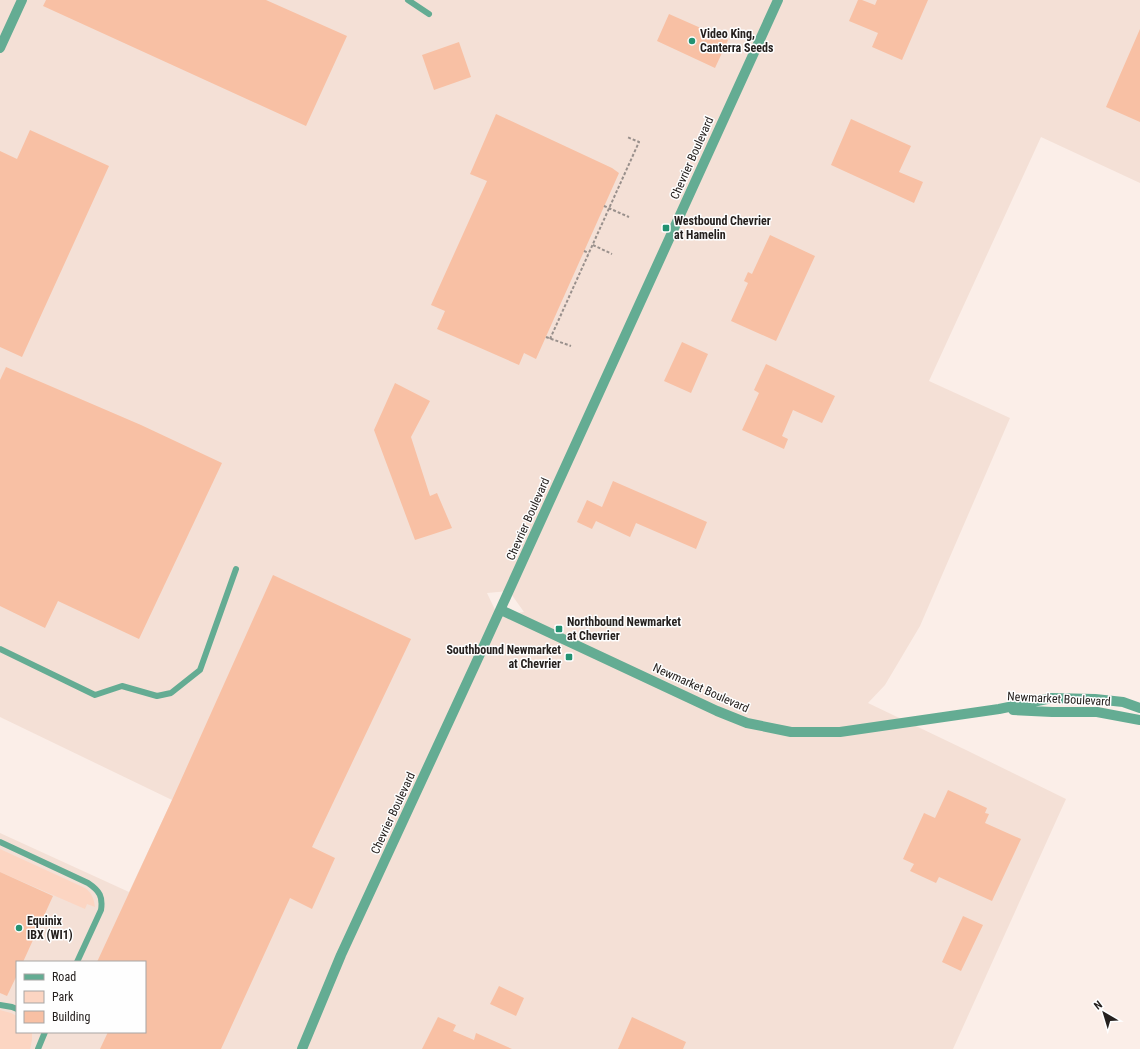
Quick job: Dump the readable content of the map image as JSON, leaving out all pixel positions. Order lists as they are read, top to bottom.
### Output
{
  "streets": {
    "street": ["Chevrier Boulevard", "Newmarket Boulevard"]
  },
  "crossings": [
    ["Chevrier Boulevard", "Newmarket Boulevard"]
  ],
  "places": {
    "other": ["Video King, Canterra Seeds", "Equinix IBX (WI1)"],
    "transit": ["Westbound Chevrier at Hamelin", "Northbound Newmarket at Chevrier", "Southbound Newmarket at Chevrier"]
  },
  "legend": ["Road", "Park", "Building"],
  "north": "top left"
}
